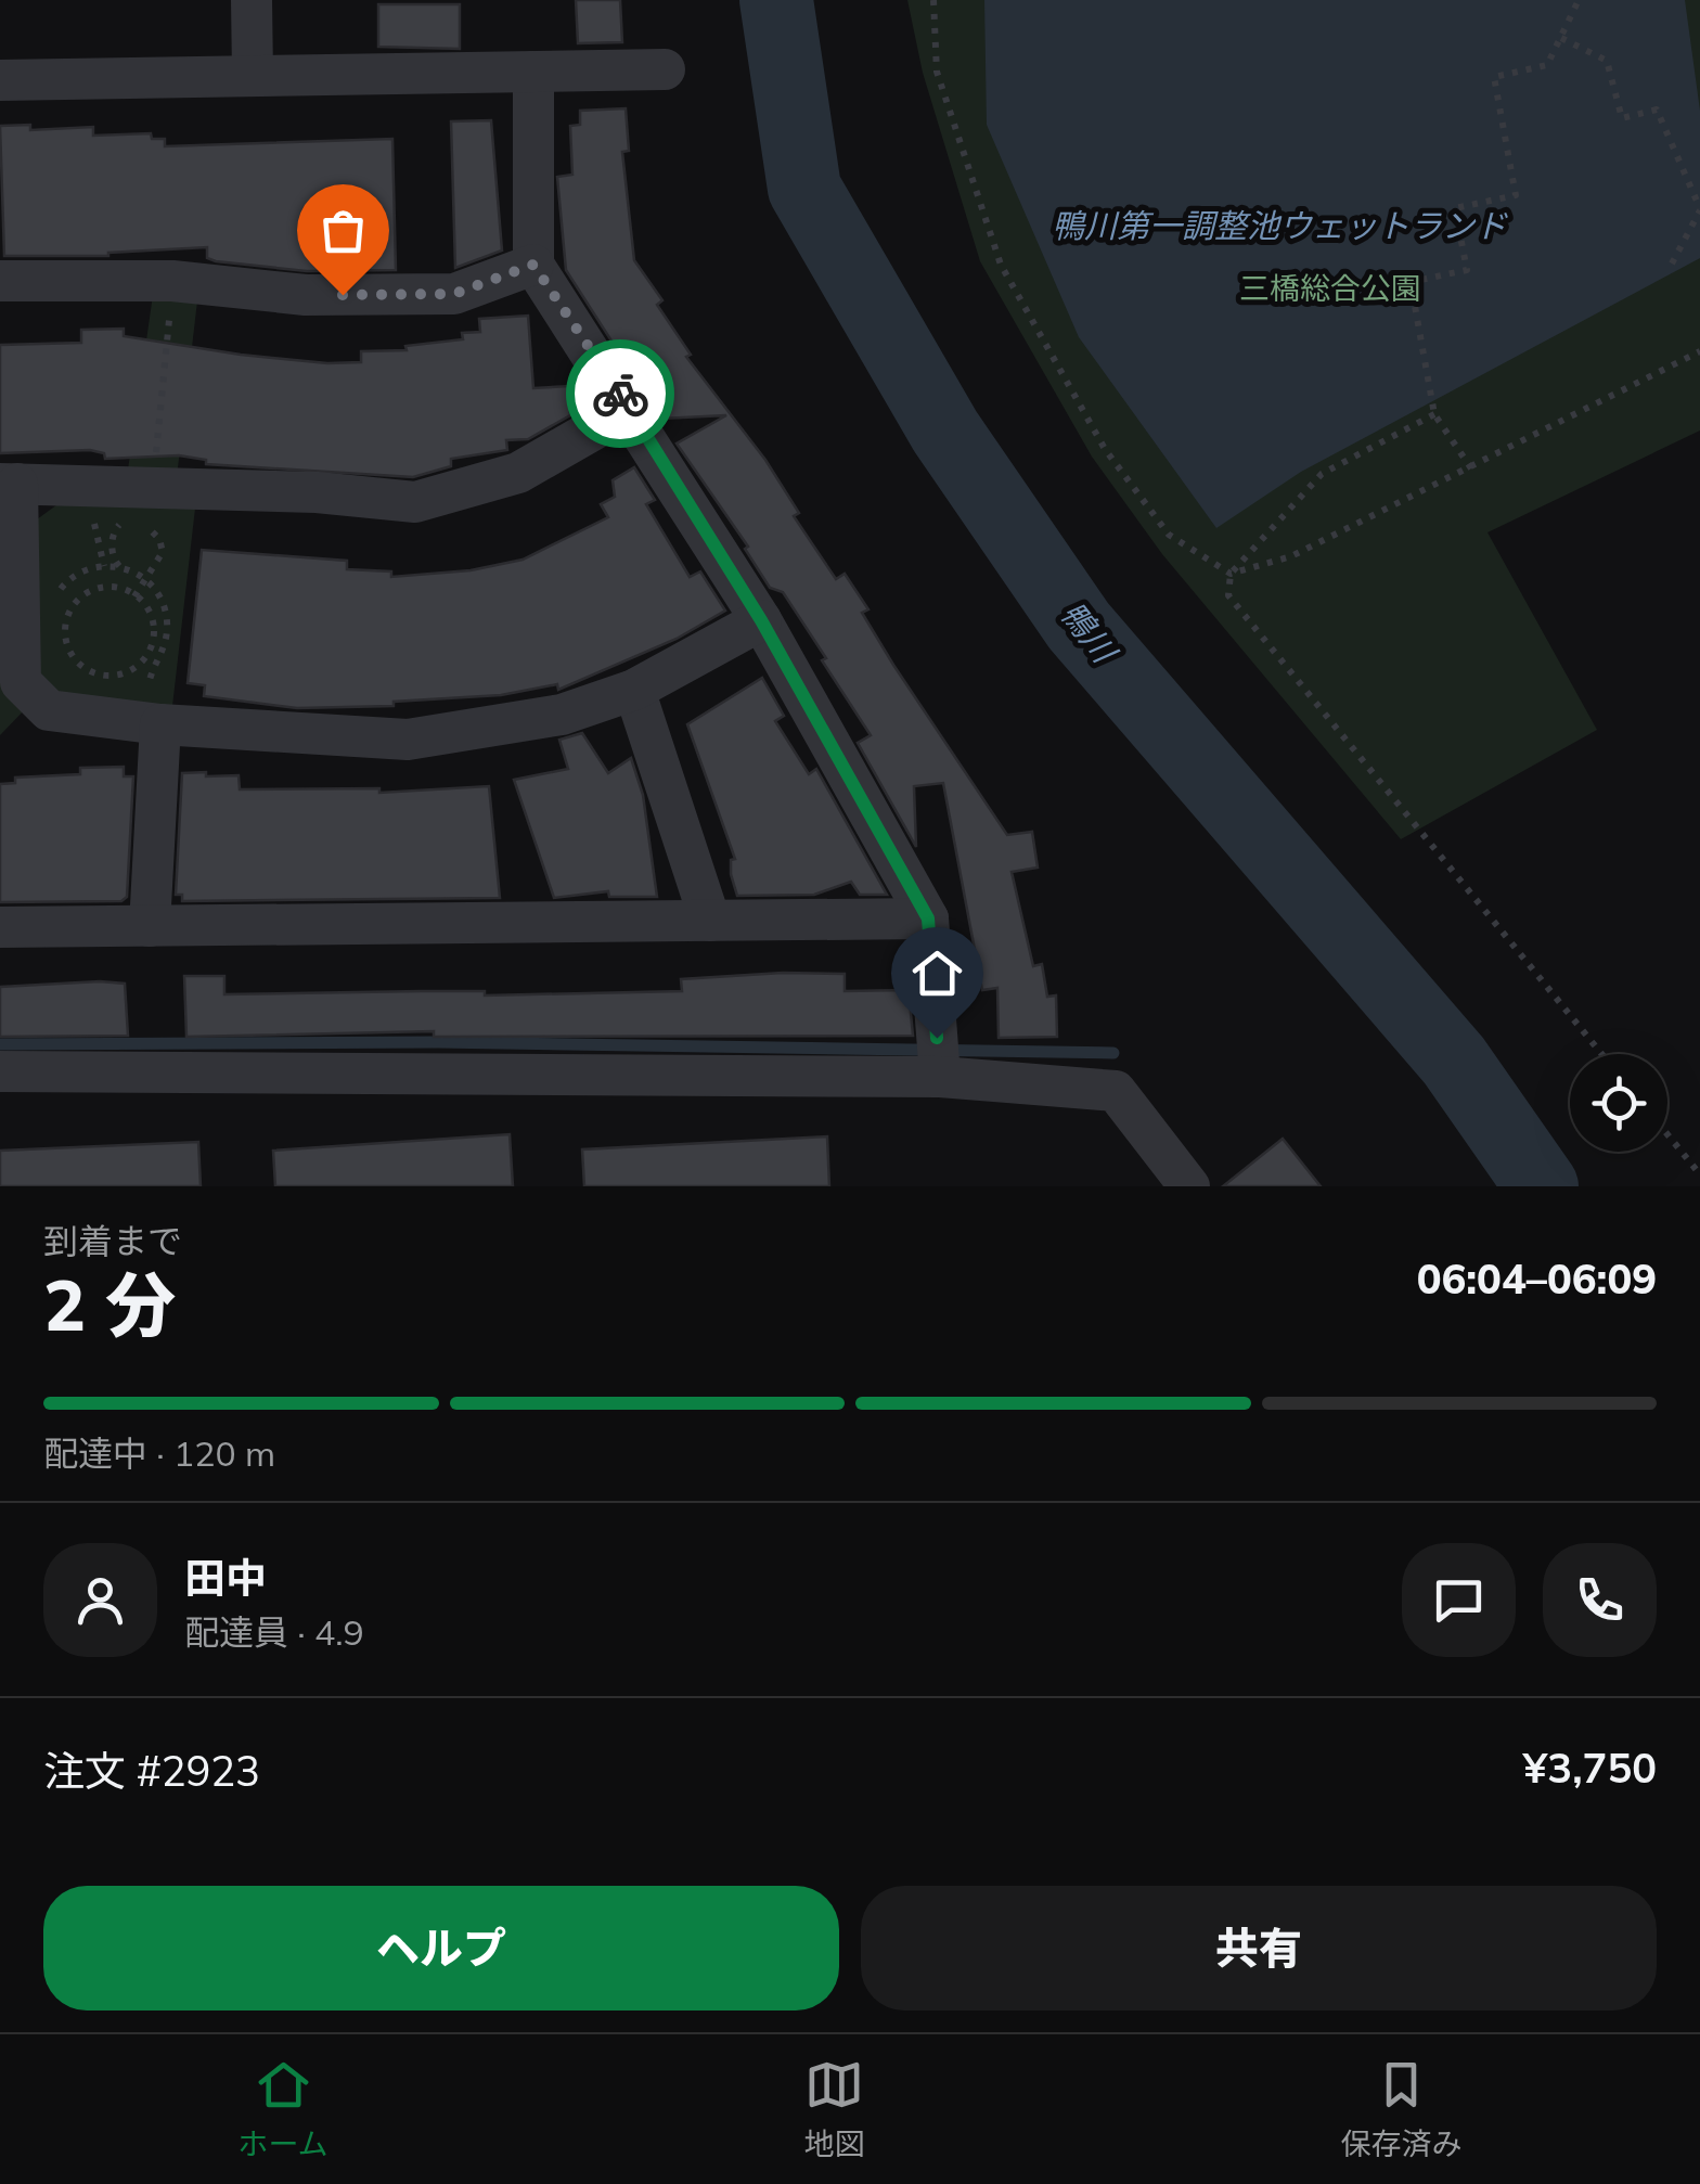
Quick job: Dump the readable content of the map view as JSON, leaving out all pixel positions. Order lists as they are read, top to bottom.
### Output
{
  "water": ["鴨川第一調整池ウェットランド", "鴨川"],
  "parks": ["三橋総合公園"],
  "page": {
    "heading": ["2 分", "到着まで", "06:04–06:09"],
    "panel": [
      "田中",
      "配達員 · 4.9",
      "注文 #2923",
      "¥3,750"
    ],
    "bar": "配達中 · 120 m",
    "buttons": ["ヘルプ", "共有"],
    "tabs": ["ホーム", "地図", "保存済み"]
  }
}
